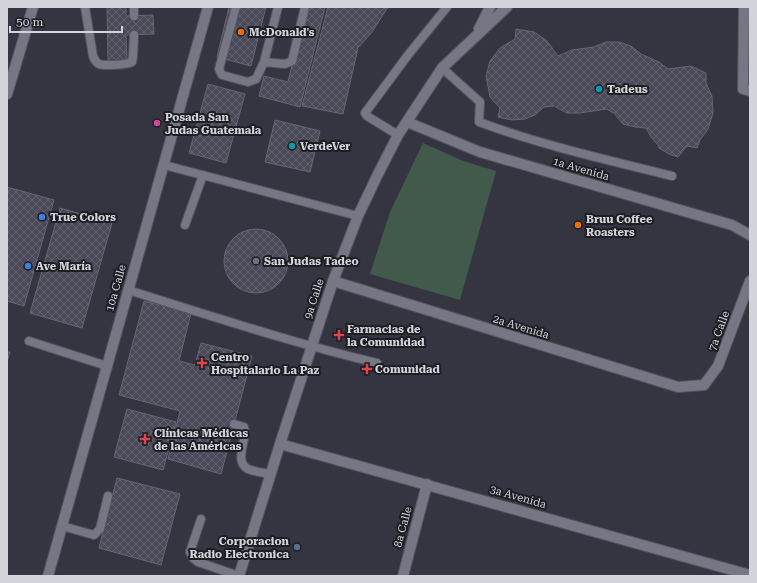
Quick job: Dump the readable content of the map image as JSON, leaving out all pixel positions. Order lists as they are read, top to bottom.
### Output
{
  "streets": {
    "street": [
      "1a Avenida",
      "10a Calle",
      "9a Calle",
      "2a Avenida",
      "7a Calle",
      "3a Avenida",
      "8a Calle"
    ]
  },
  "crossings": [
    ["1a Avenida", "9a Calle"],
    ["9a Calle", "2a Avenida"],
    ["9a Calle", "3a Avenida"],
    ["2a Avenida", "7a Calle"],
    ["3a Avenida", "8a Calle"]
  ],
  "places": {
    "other": [
      "McDonald's",
      "Tadeus",
      "Posada San Judas Guatemala",
      "VerdeVer",
      "True Colors",
      "Bruu Coffee Roasters",
      "San Judas Tadeo",
      "Ave María",
      "Corporacion Radio Electronica"
    ],
    "health": [
      "Farmacias de la Comunidad",
      "Centro Hospitalario La Paz",
      "Comunidad",
      "Clínicas Médicas de las Américas"
    ]
  },
  "scale_bar": "50 m"
}
